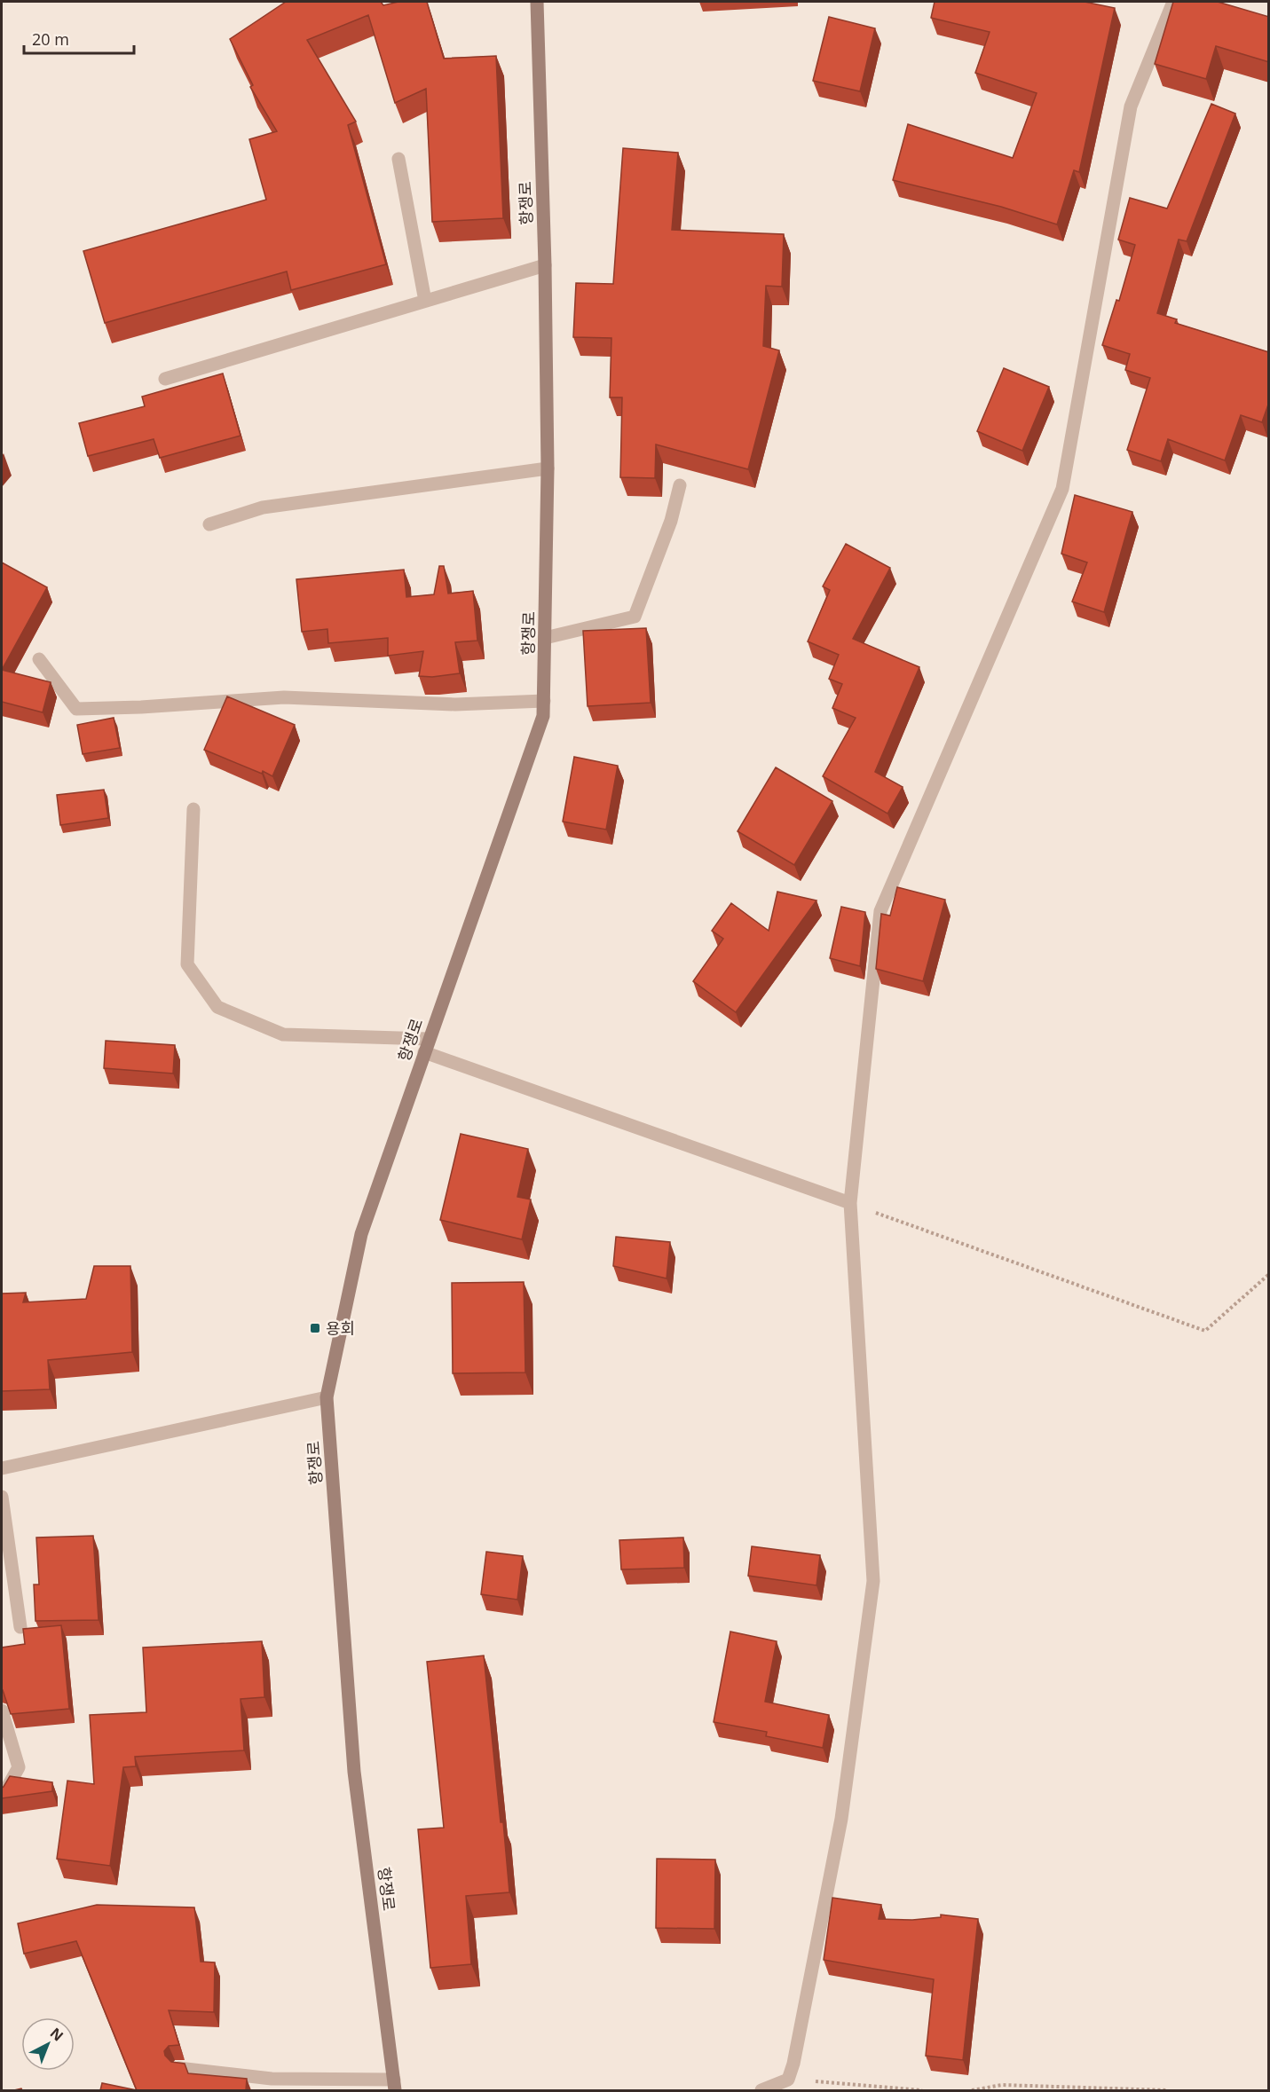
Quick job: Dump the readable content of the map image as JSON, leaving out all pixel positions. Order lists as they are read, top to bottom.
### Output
{
  "streets": {
    "street": ["항쟁로"]
  },
  "places": {
    "transit": ["용회"]
  },
  "scale_bar": "20 m",
  "north": "top right"
}
